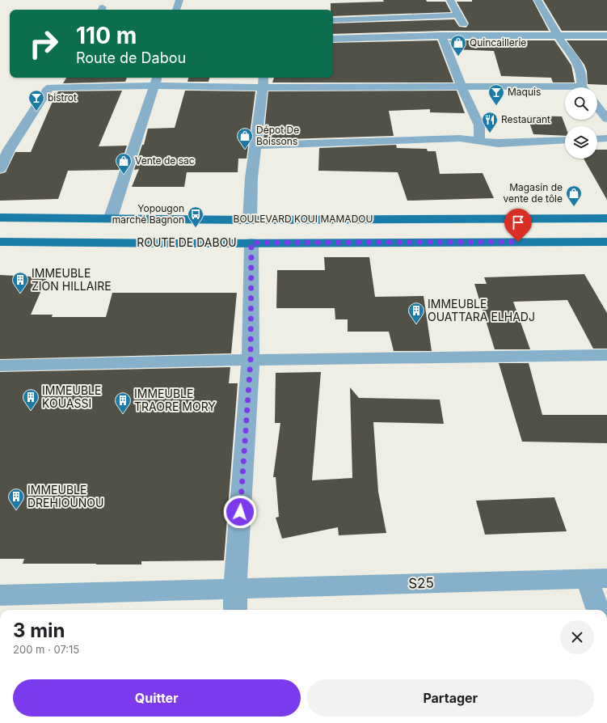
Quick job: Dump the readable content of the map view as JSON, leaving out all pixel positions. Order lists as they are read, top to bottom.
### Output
{
  "streets": {
    "main road": ["BOULEVARD KOUI MAMADOU", "ROUTE DE DABOU"],
    "street": ["S25"]
  },
  "places": {
    "shop": [
      "Quincaillerie",
      "Dépot De Boissons",
      "Vente de sac",
      "Magasin de vente de tôle"
    ],
    "bar": ["Maquis", "bistrot"],
    "restaurant": ["Restaurant"],
    "bus stop": ["Yopougon marché Bagnon"],
    "building": [
      "IMMEUBLE ZION HILLAIRE",
      "IMMEUBLE OUATTARA ELHADJ",
      "IMMEUBLE KOUASSI",
      "IMMEUBLE TRAORE MORY",
      "IMMEUBLE DREHIOUNOU"
    ]
  },
  "page": {
    "turn": ["110 m", "Route de Dabou"],
    "heading": ["3 min", "200 m · 07:15"],
    "buttons": ["Quitter", "Partager"]
  }
}
